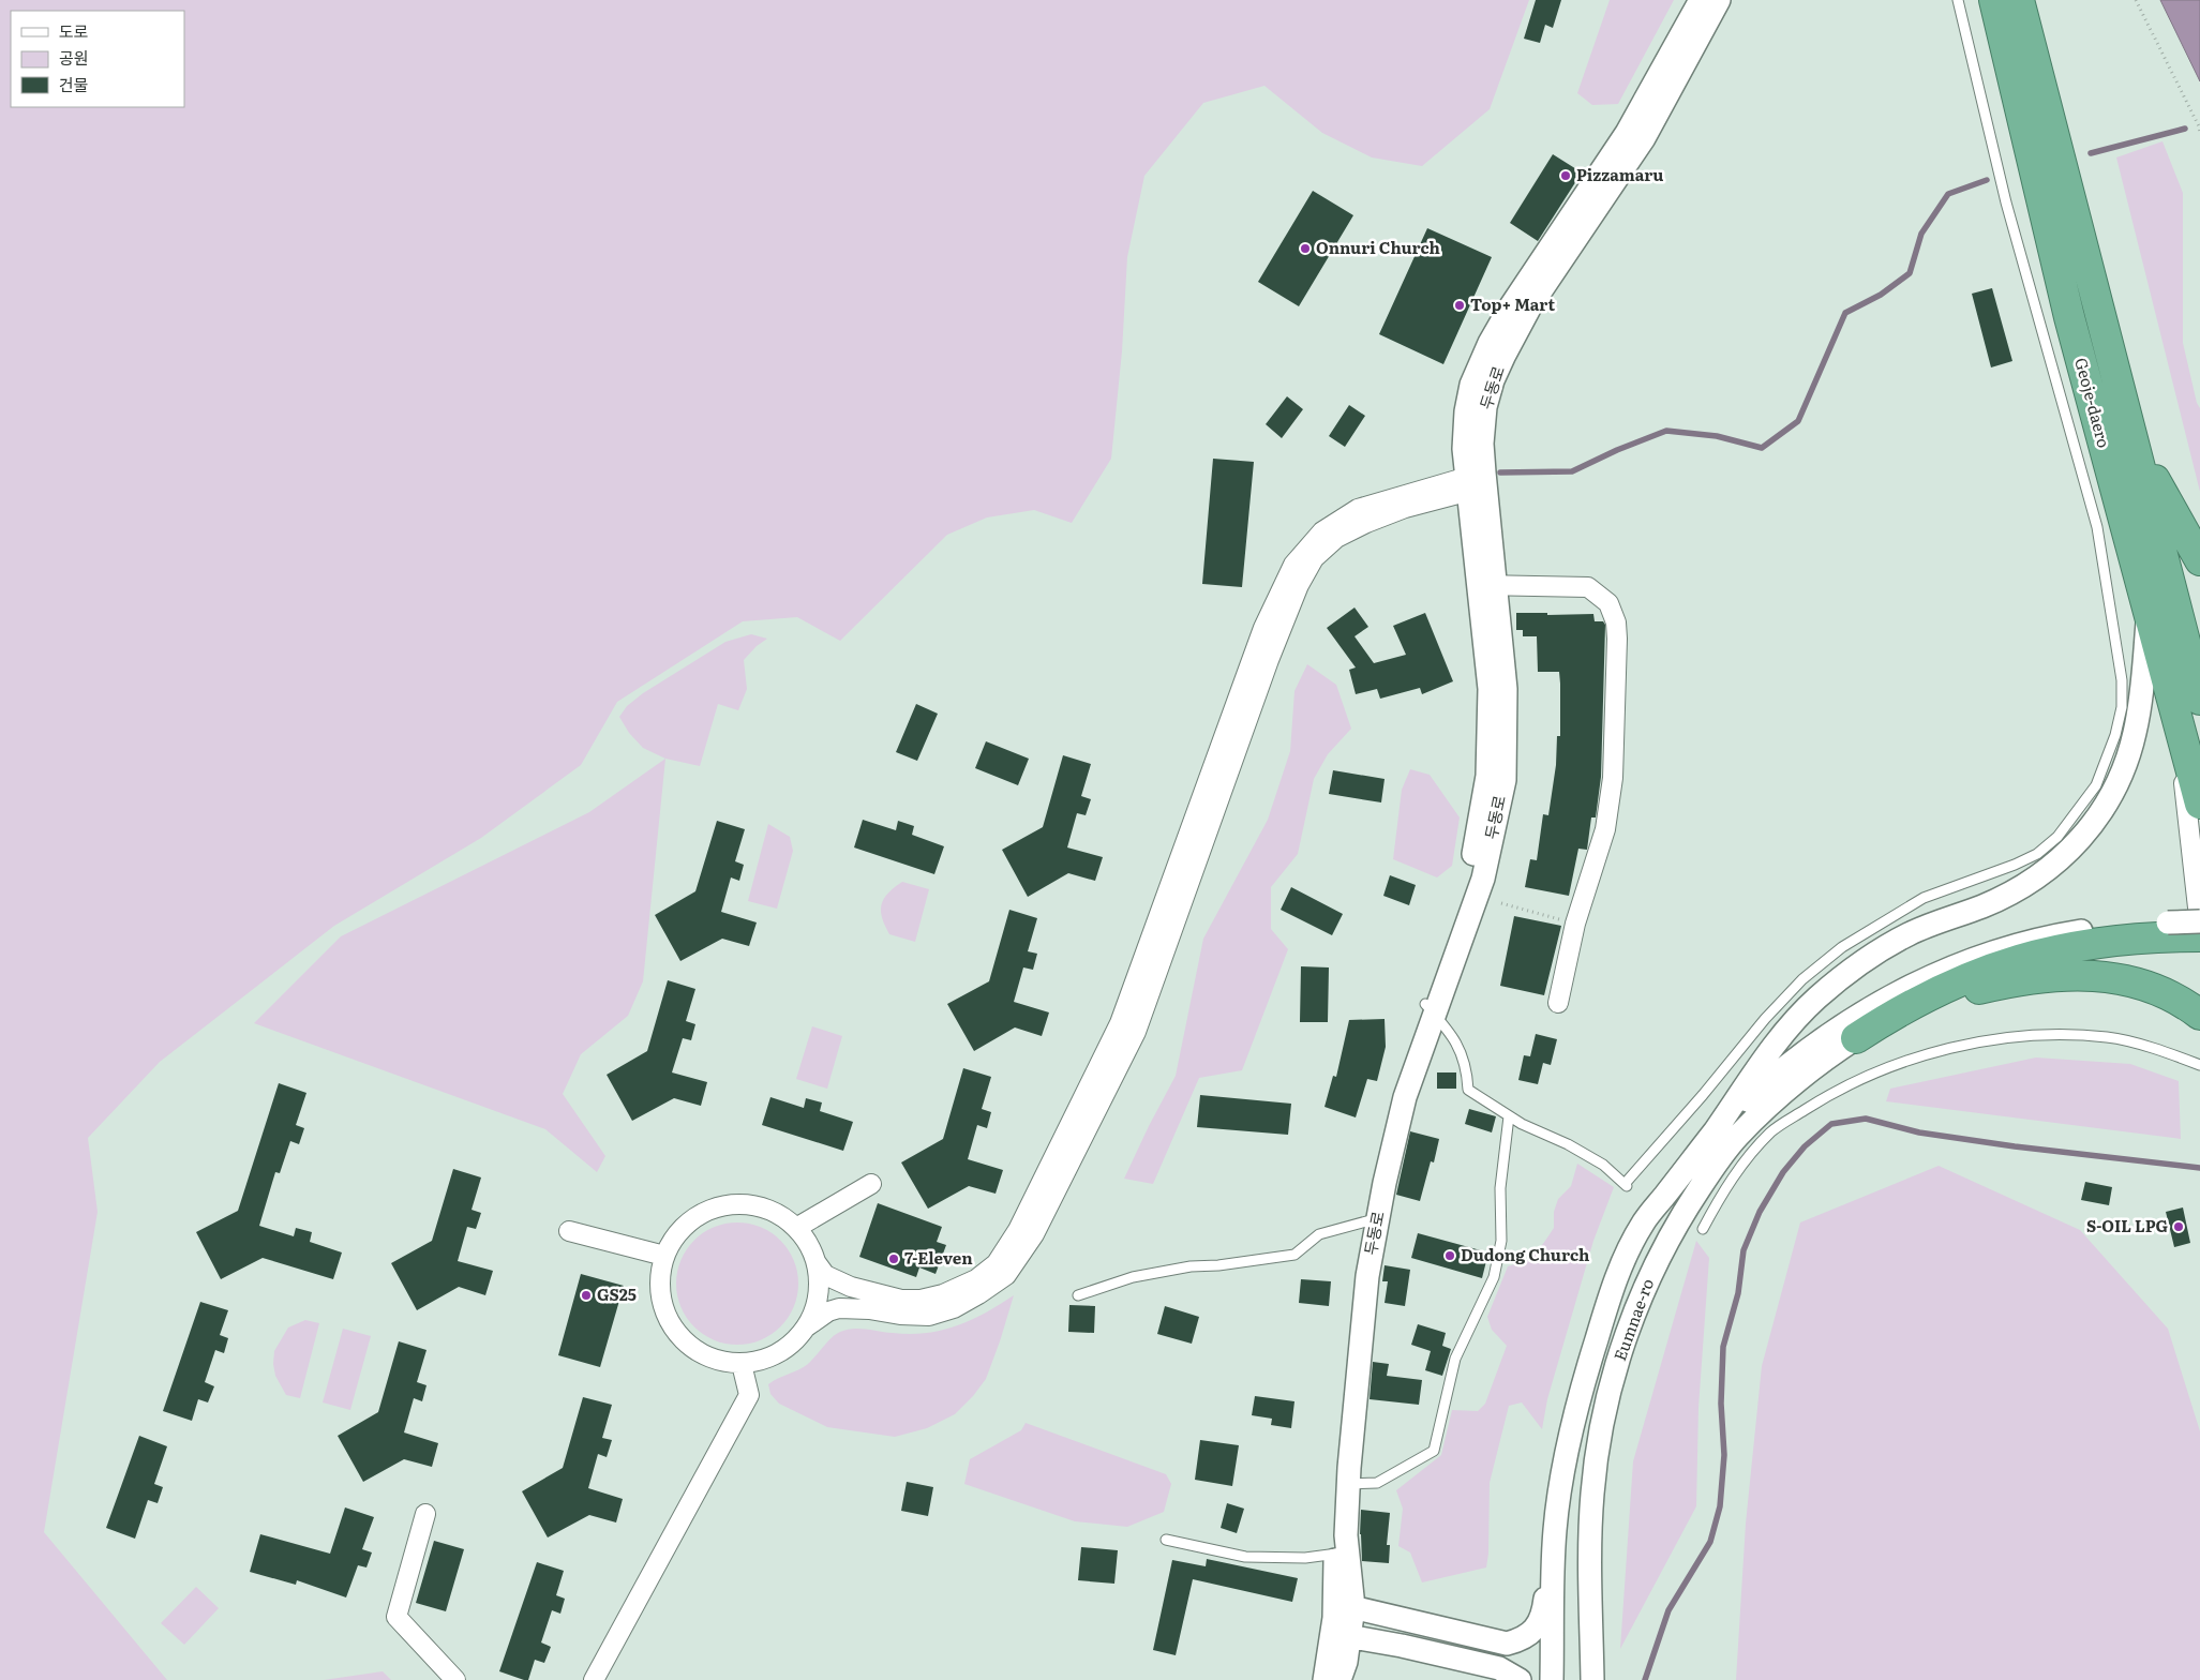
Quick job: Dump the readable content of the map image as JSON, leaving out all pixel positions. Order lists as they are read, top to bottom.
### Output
{
  "streets": {
    "highway": ["Geoje-daero"],
    "street": ["두동로", "Eumnae-ro"]
  },
  "places": [
    "Pizzamaru",
    "Onnuri Church",
    "Top+ Mart",
    "S-OIL LPG",
    "Dudong Church",
    "7-Eleven",
    "GS25"
  ],
  "legend": ["도로", "공원", "건물"]
}
